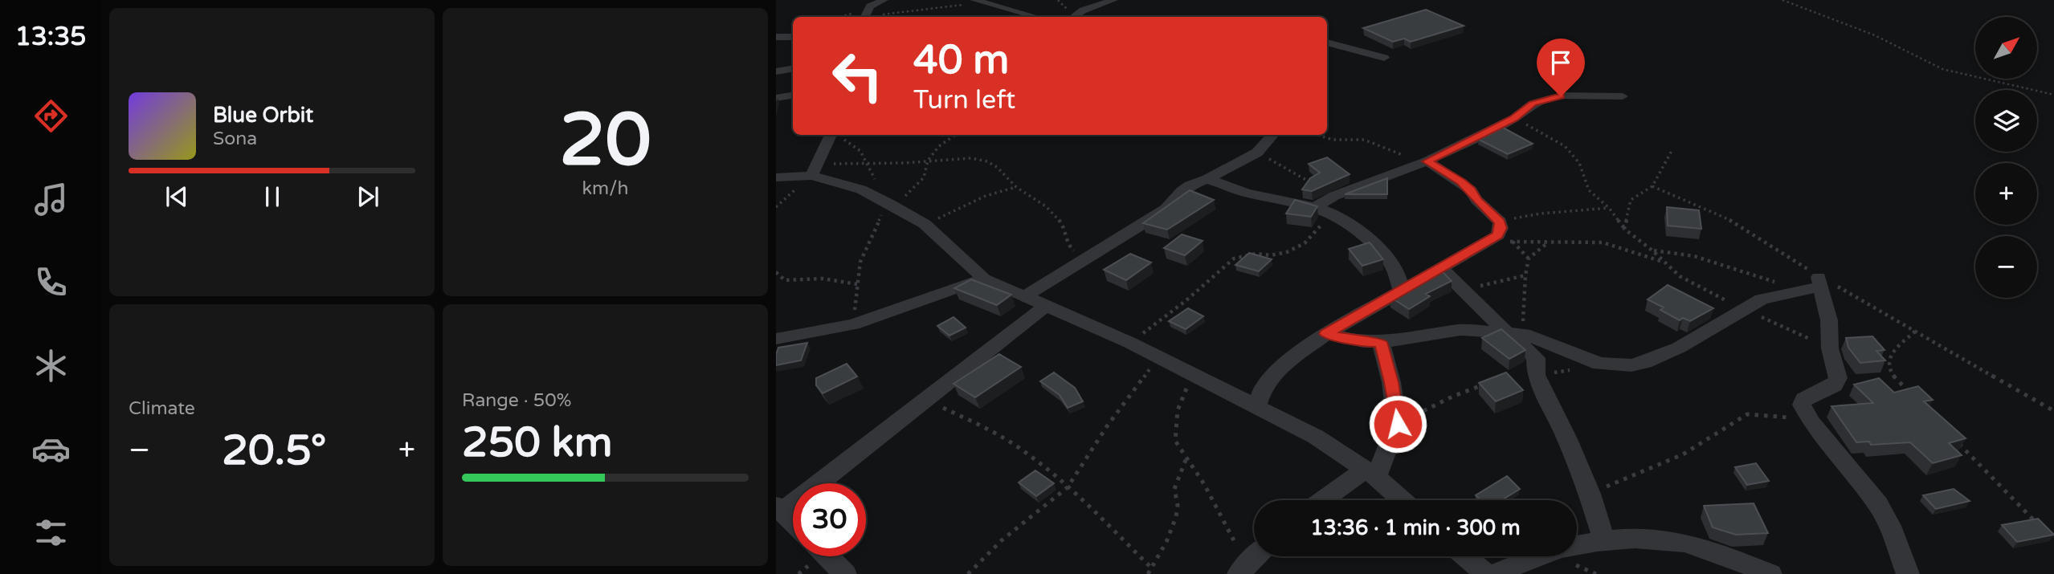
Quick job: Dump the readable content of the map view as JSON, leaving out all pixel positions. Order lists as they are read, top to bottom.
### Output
{
  "north": "top right",
  "page": {
    "tabs": "13:35",
    "tile": [
      ["20", "km/h"],
      "Climate",
      ["Range · 50%", "250 km"]
    ],
    "map_buttons": ["+", "−"],
    "turn": ["40 m", "Turn left"],
    "song": ["Blue Orbit", "Sona"],
    "heat": ["−", "20.5°", "+"],
    "limit": "30",
    "trip": "13:36 · 1 min · 300 m"
  }
}
